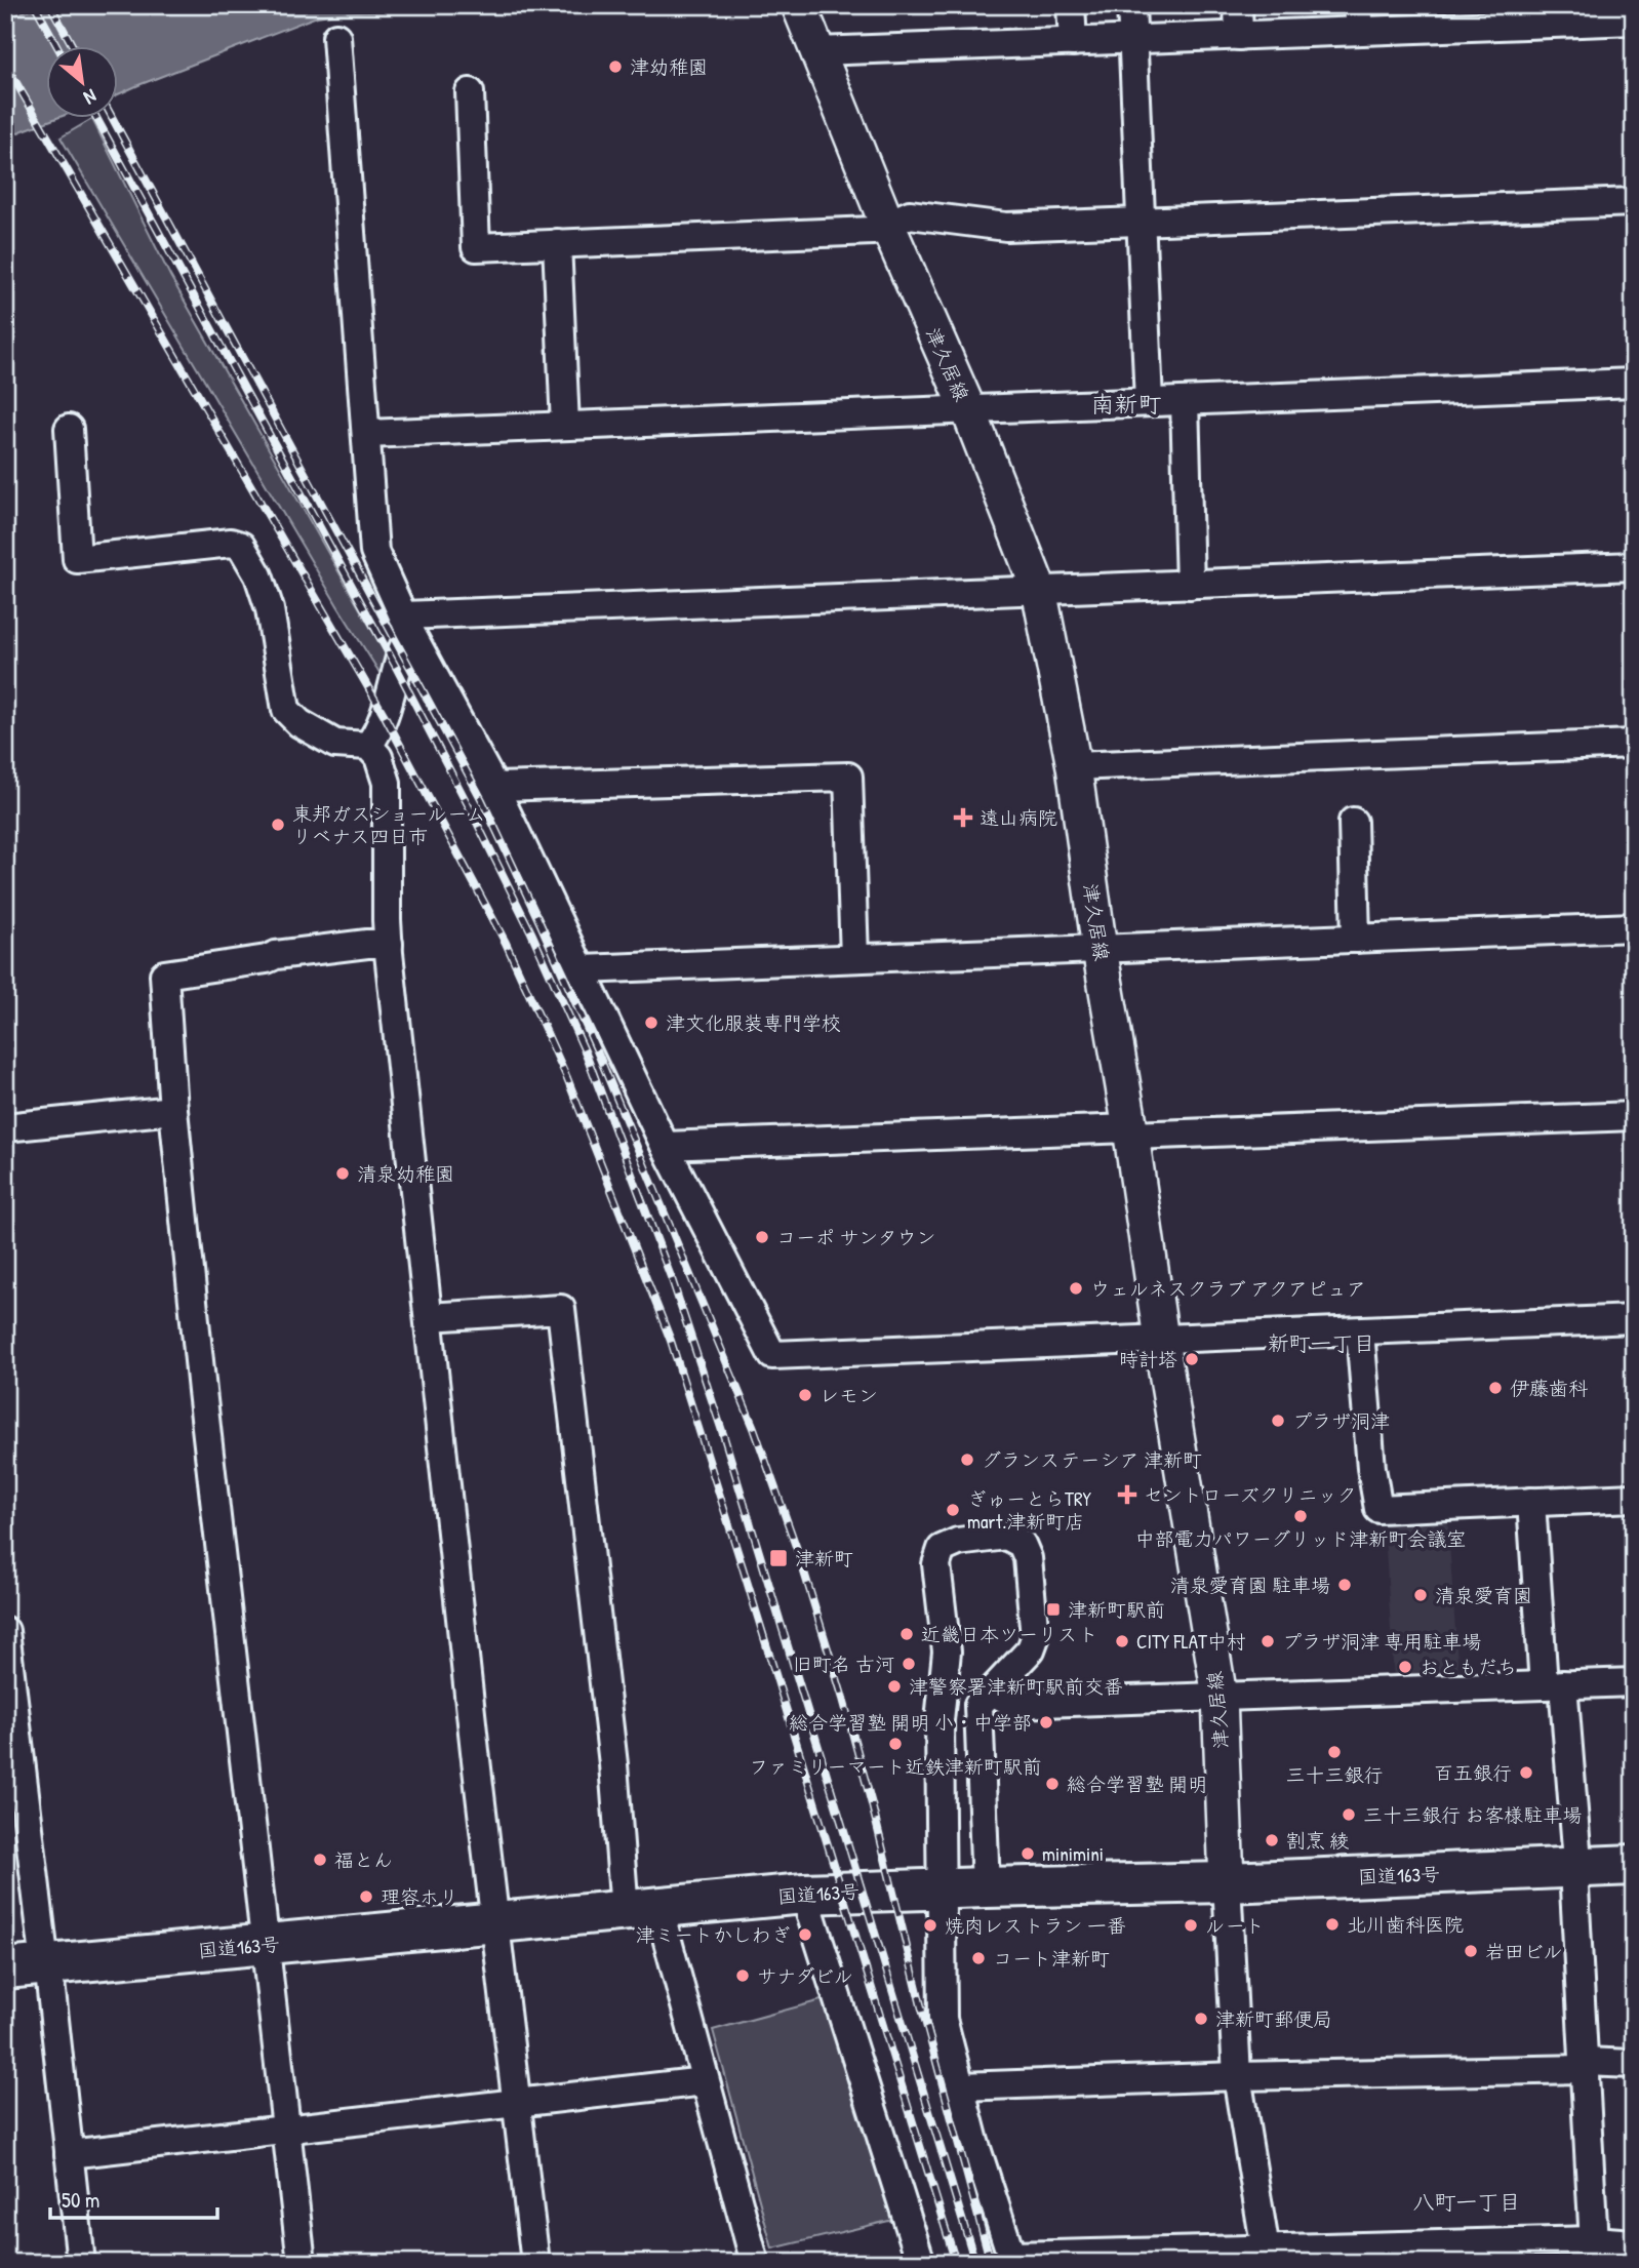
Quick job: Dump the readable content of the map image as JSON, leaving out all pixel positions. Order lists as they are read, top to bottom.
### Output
{
  "streets": {
    "highway": ["国道163号"],
    "main road": ["津久居線"]
  },
  "crossings": [
    ["津久居線", "国道163号"]
  ],
  "districts": ["南新町", "新町一丁目", "八町一丁目"],
  "places": {
    "other": [
      "津幼稚園",
      "東邦ガスショールーム リベナス四日市",
      "津文化服装専門学校",
      "清泉幼稚園",
      "コーポ サンタウン",
      "ウェルネスクラブ アクアピュア",
      "時計塔",
      "伊藤歯科",
      "レモン",
      "プラザ洞津",
      "グランステーシア 津新町",
      "ぎゅーとらTRY mart.津新町店",
      "中部電力パワーグリッド津新町会議室",
      "清泉愛育園 駐車場",
      "清泉愛育園",
      "近畿日本ツーリスト",
      "CITY FLAT中村",
      "プラザ洞津 専用駐車場",
      "旧町名 古河",
      "おともだち",
      "津警察署津新町駅前交番",
      "総合学習塾 開明 小・中学部",
      "ファミリーマート近鉄津新町駅前",
      "三十三銀行",
      "百五銀行",
      "総合学習塾 開明",
      "三十三銀行 お客様駐車場",
      "割烹 綾",
      "minimini",
      "福とん",
      "理容ホリ",
      "北川歯科医院",
      "焼肉レストラン 一番",
      "ルート",
      "津ミートかしわぎ",
      "岩田ビル",
      "コート津新町",
      "サナダビル",
      "津新町郵便局"
    ],
    "health": ["遠山病院", "セントローズクリニック"],
    "transit": ["津新町", "津新町駅前"]
  },
  "scale_bar": "50 m",
  "north": "bottom right"
}
